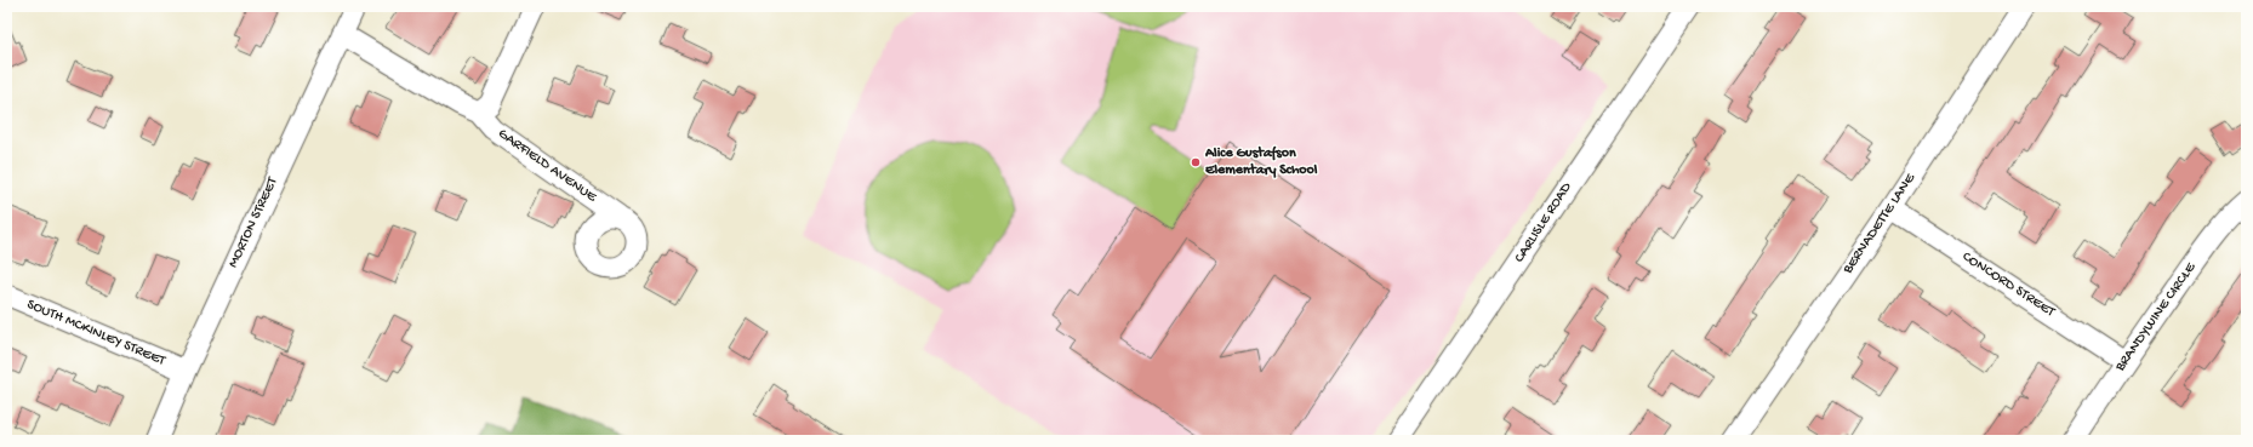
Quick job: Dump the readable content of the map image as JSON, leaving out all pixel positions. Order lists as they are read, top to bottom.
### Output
{
  "streets": {
    "street": [
      "GARFIELD AVENUE",
      "MORTON STREET",
      "CARLISLE ROAD",
      "BERNADETTE LANE",
      "CONCORD STREET",
      "BRANDYWINE CIRCLE",
      "SOUTH MCKINLEY STREET"
    ]
  },
  "crossings": [
    ["GARFIELD AVENUE", "MORTON STREET"],
    ["MORTON STREET", "SOUTH MCKINLEY STREET"],
    ["BERNADETTE LANE", "CONCORD STREET"],
    ["CONCORD STREET", "BRANDYWINE CIRCLE"]
  ],
  "places": ["Alice Gustafson Elementary School"]
}
